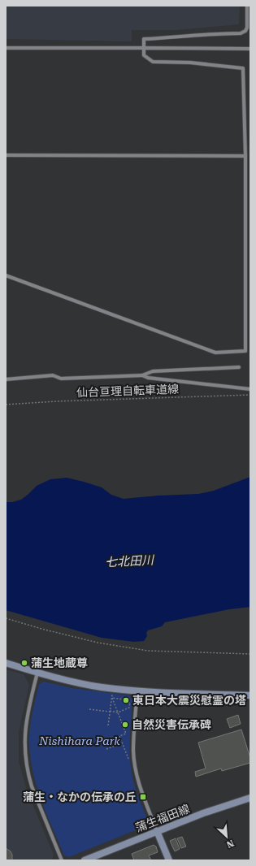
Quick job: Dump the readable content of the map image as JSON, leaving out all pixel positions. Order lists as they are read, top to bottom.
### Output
{
  "streets": {
    "street": ["蒲生福田線"],
    "path": ["仙台亘理自転車道線"]
  },
  "water": ["七北田川"],
  "parks": ["Nishihara Park"],
  "places": {
    "other": ["蒲生地蔵尊", "東日本大震災慰霊の塔", "自然災害伝承碑"],
    "transit": ["蒲生・なかの伝承の丘"]
  },
  "north": "bottom right"
}
